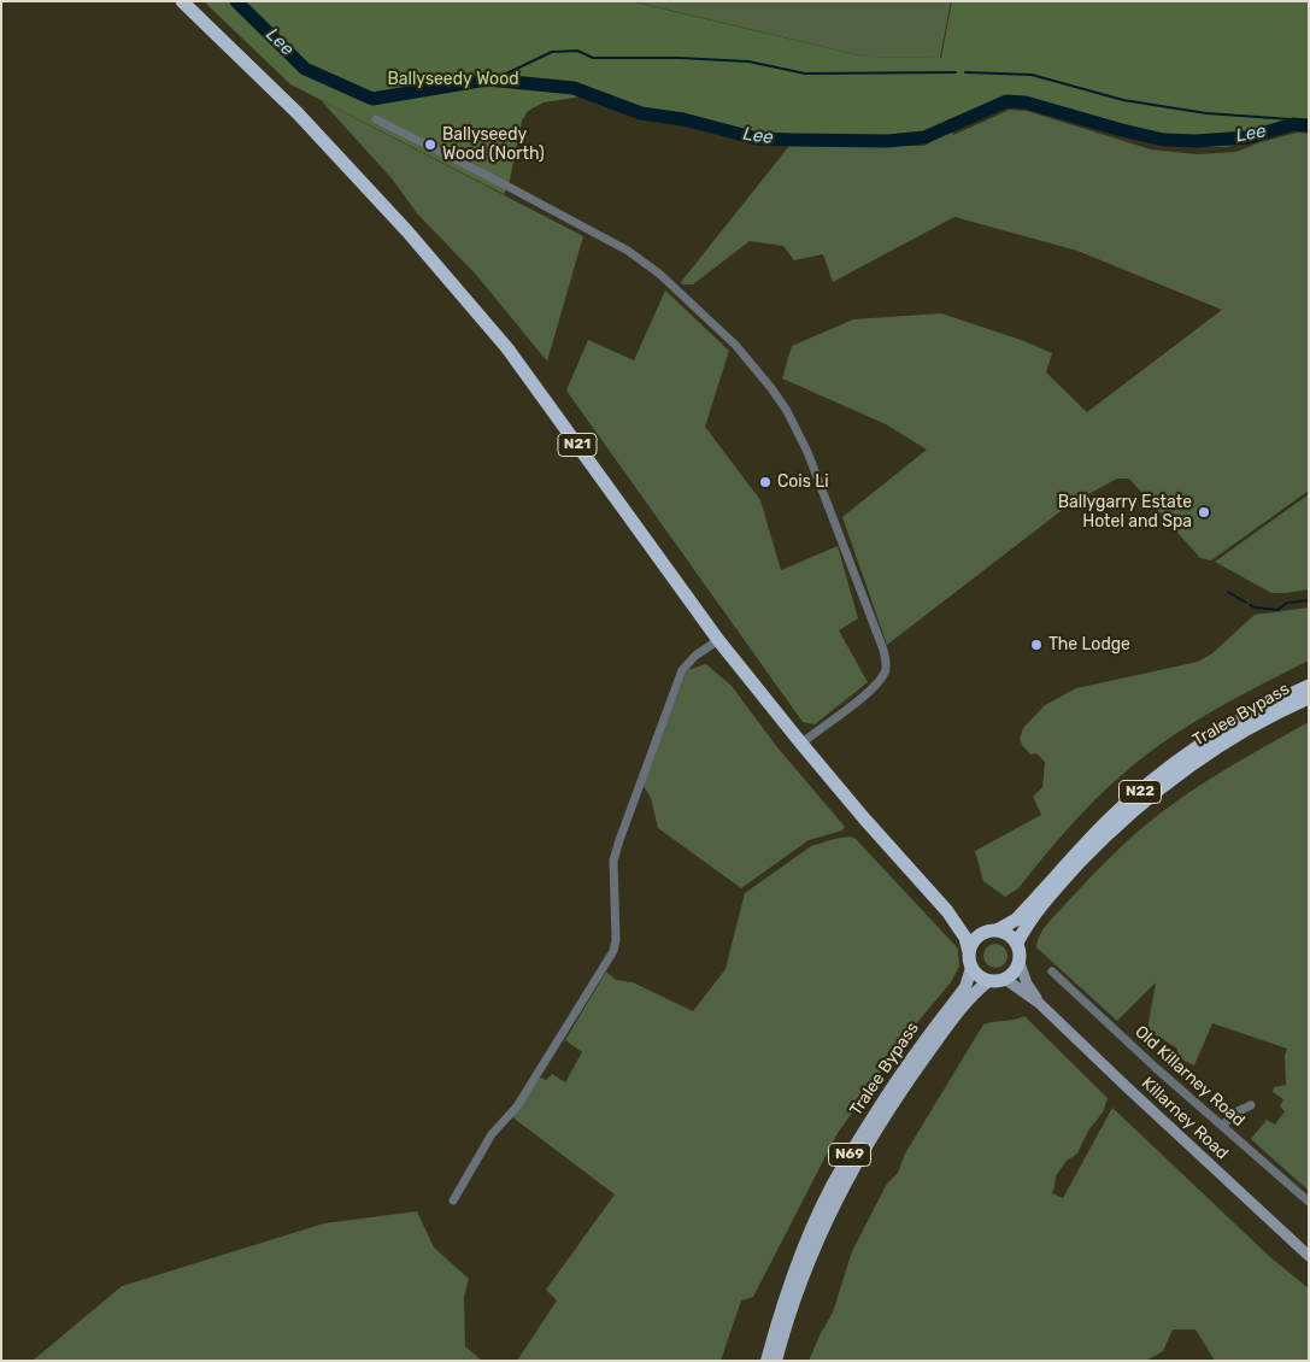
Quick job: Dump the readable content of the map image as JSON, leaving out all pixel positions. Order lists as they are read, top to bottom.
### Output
{
  "streets": {
    "highway": ["N21", "Tralee Bypass", "N22"],
    "main road": ["Killarney Road", "N69"],
    "street": ["Old Killarney Road"]
  },
  "crossings": [
    ["N21", "Tralee Bypass"],
    ["N21", "N22"],
    ["N21", "Killarney Road"],
    ["Tralee Bypass", "N22"],
    ["Tralee Bypass", "Killarney Road"],
    ["N22", "Killarney Road"]
  ],
  "water": ["Lee"],
  "parks": ["Ballyseedy Wood"],
  "places": [
    "Ballyseedy Wood (North)",
    "Cois Li",
    "Ballygarry Estate Hotel and Spa",
    "The Lodge"
  ]
}
